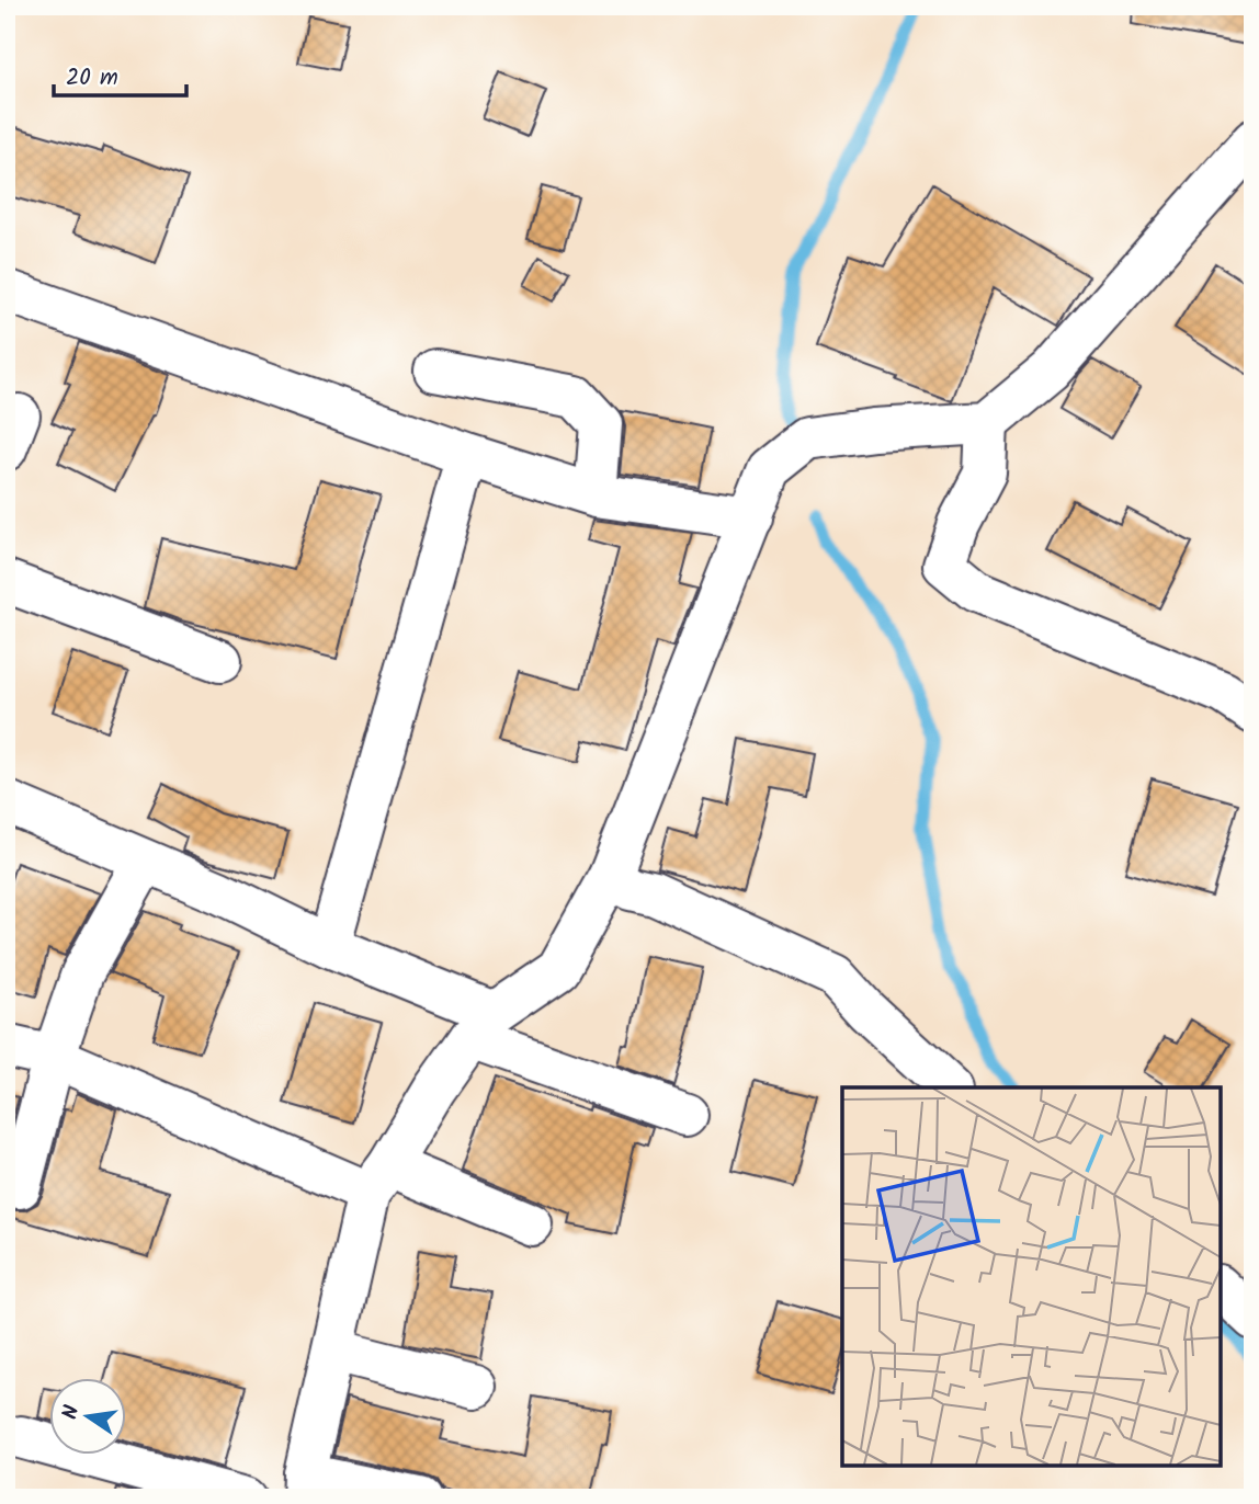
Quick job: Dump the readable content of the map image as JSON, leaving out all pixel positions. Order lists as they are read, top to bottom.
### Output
{
  "scale_bar": "20 m",
  "north": "left"
}
